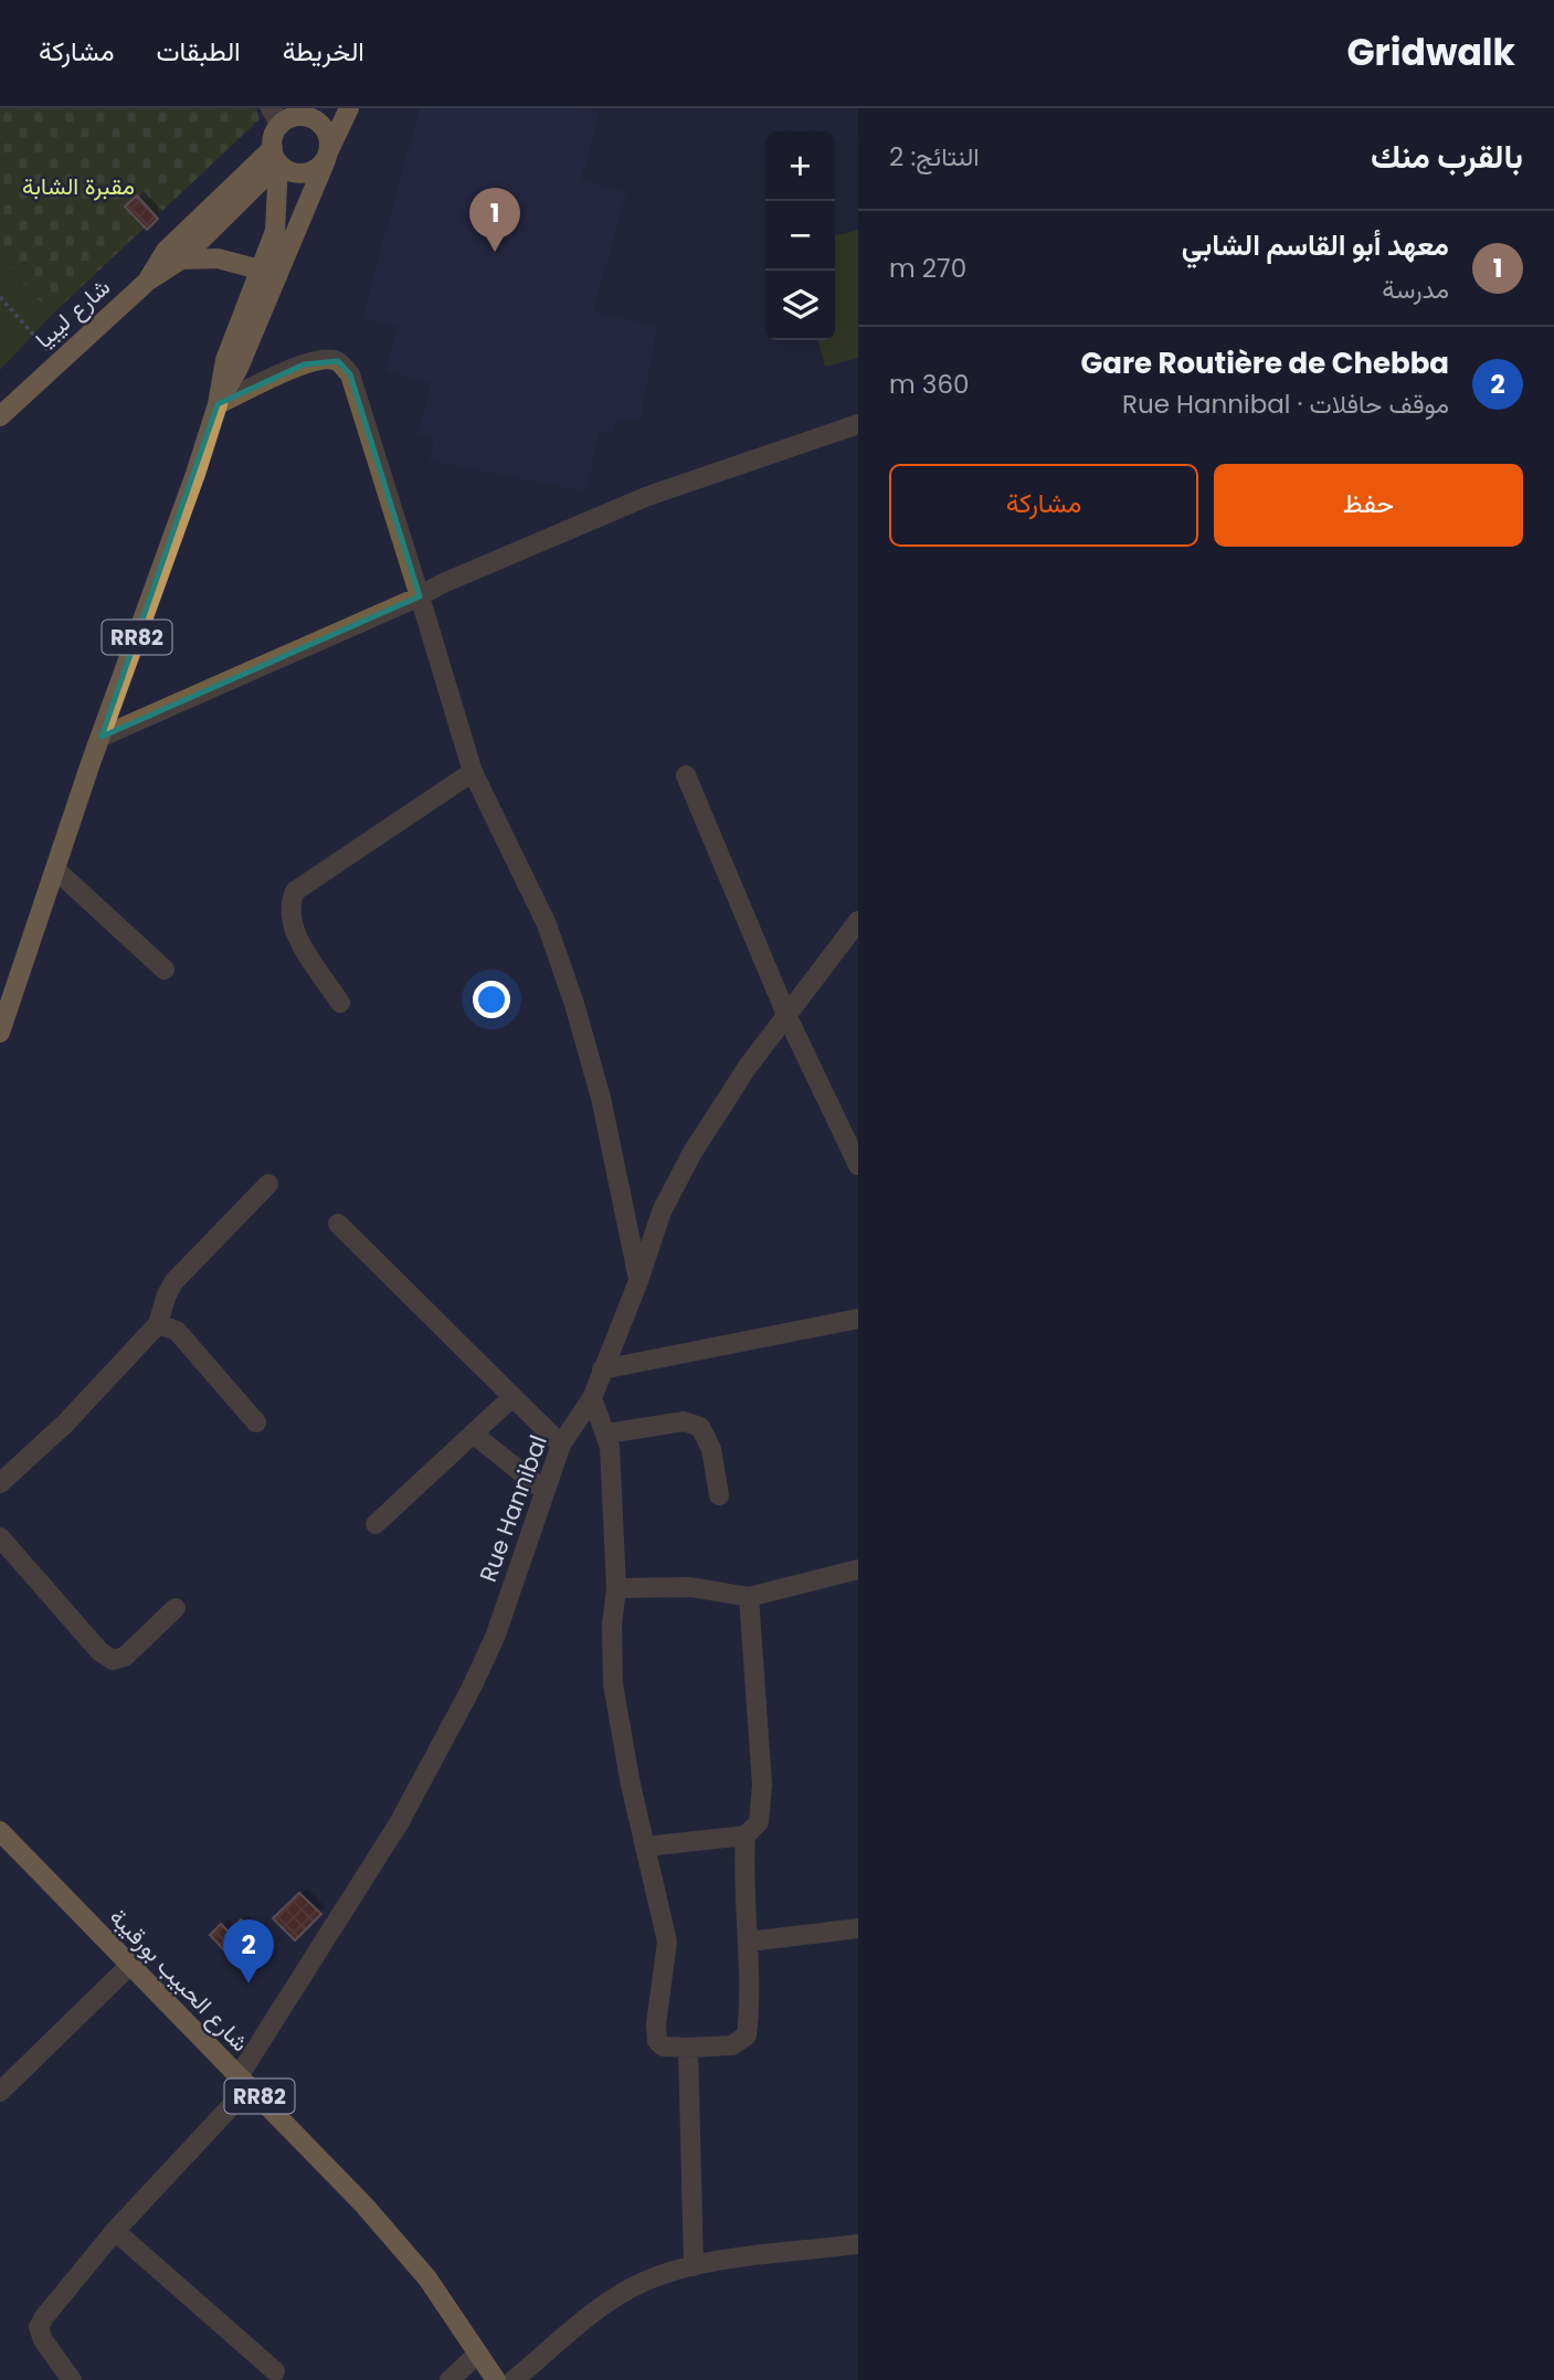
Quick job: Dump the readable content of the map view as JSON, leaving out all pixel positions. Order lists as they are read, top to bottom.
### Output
{
  "streets": {
    "main road": ["شارع ليبيا", "RR82", "شارع الحبيب بورقيبة"],
    "street": ["Rue Hannibal"]
  },
  "crossings": [
    ["شارع ليبيا", "RR82"],
    ["Rue Hannibal", "شارع الحبيب بورقيبة"]
  ],
  "parks": ["مقبرة الشابة"],
  "page": {
    "header": "Gridwalk",
    "nav": ["الخريطة", "الطبقات", "مشاركة"],
    "heading": ["بالقرب منك", "النتائج: 2"],
    "map_buttons": ["+", "−"],
    "pins": ["1", "2"],
    "list": [
      {
        "mark": "1",
        "name": "معهد أبو القاسم الشابي",
        "note": "مدرسة",
        "value": "270 m"
      },
      {
        "mark": "2",
        "name": "Gare Routière de Chebba",
        "note": "موقف حافلات · Rue Hannibal",
        "value": "360 m"
      }
    ],
    "buttons": ["حفظ", "مشاركة"]
  }
}
